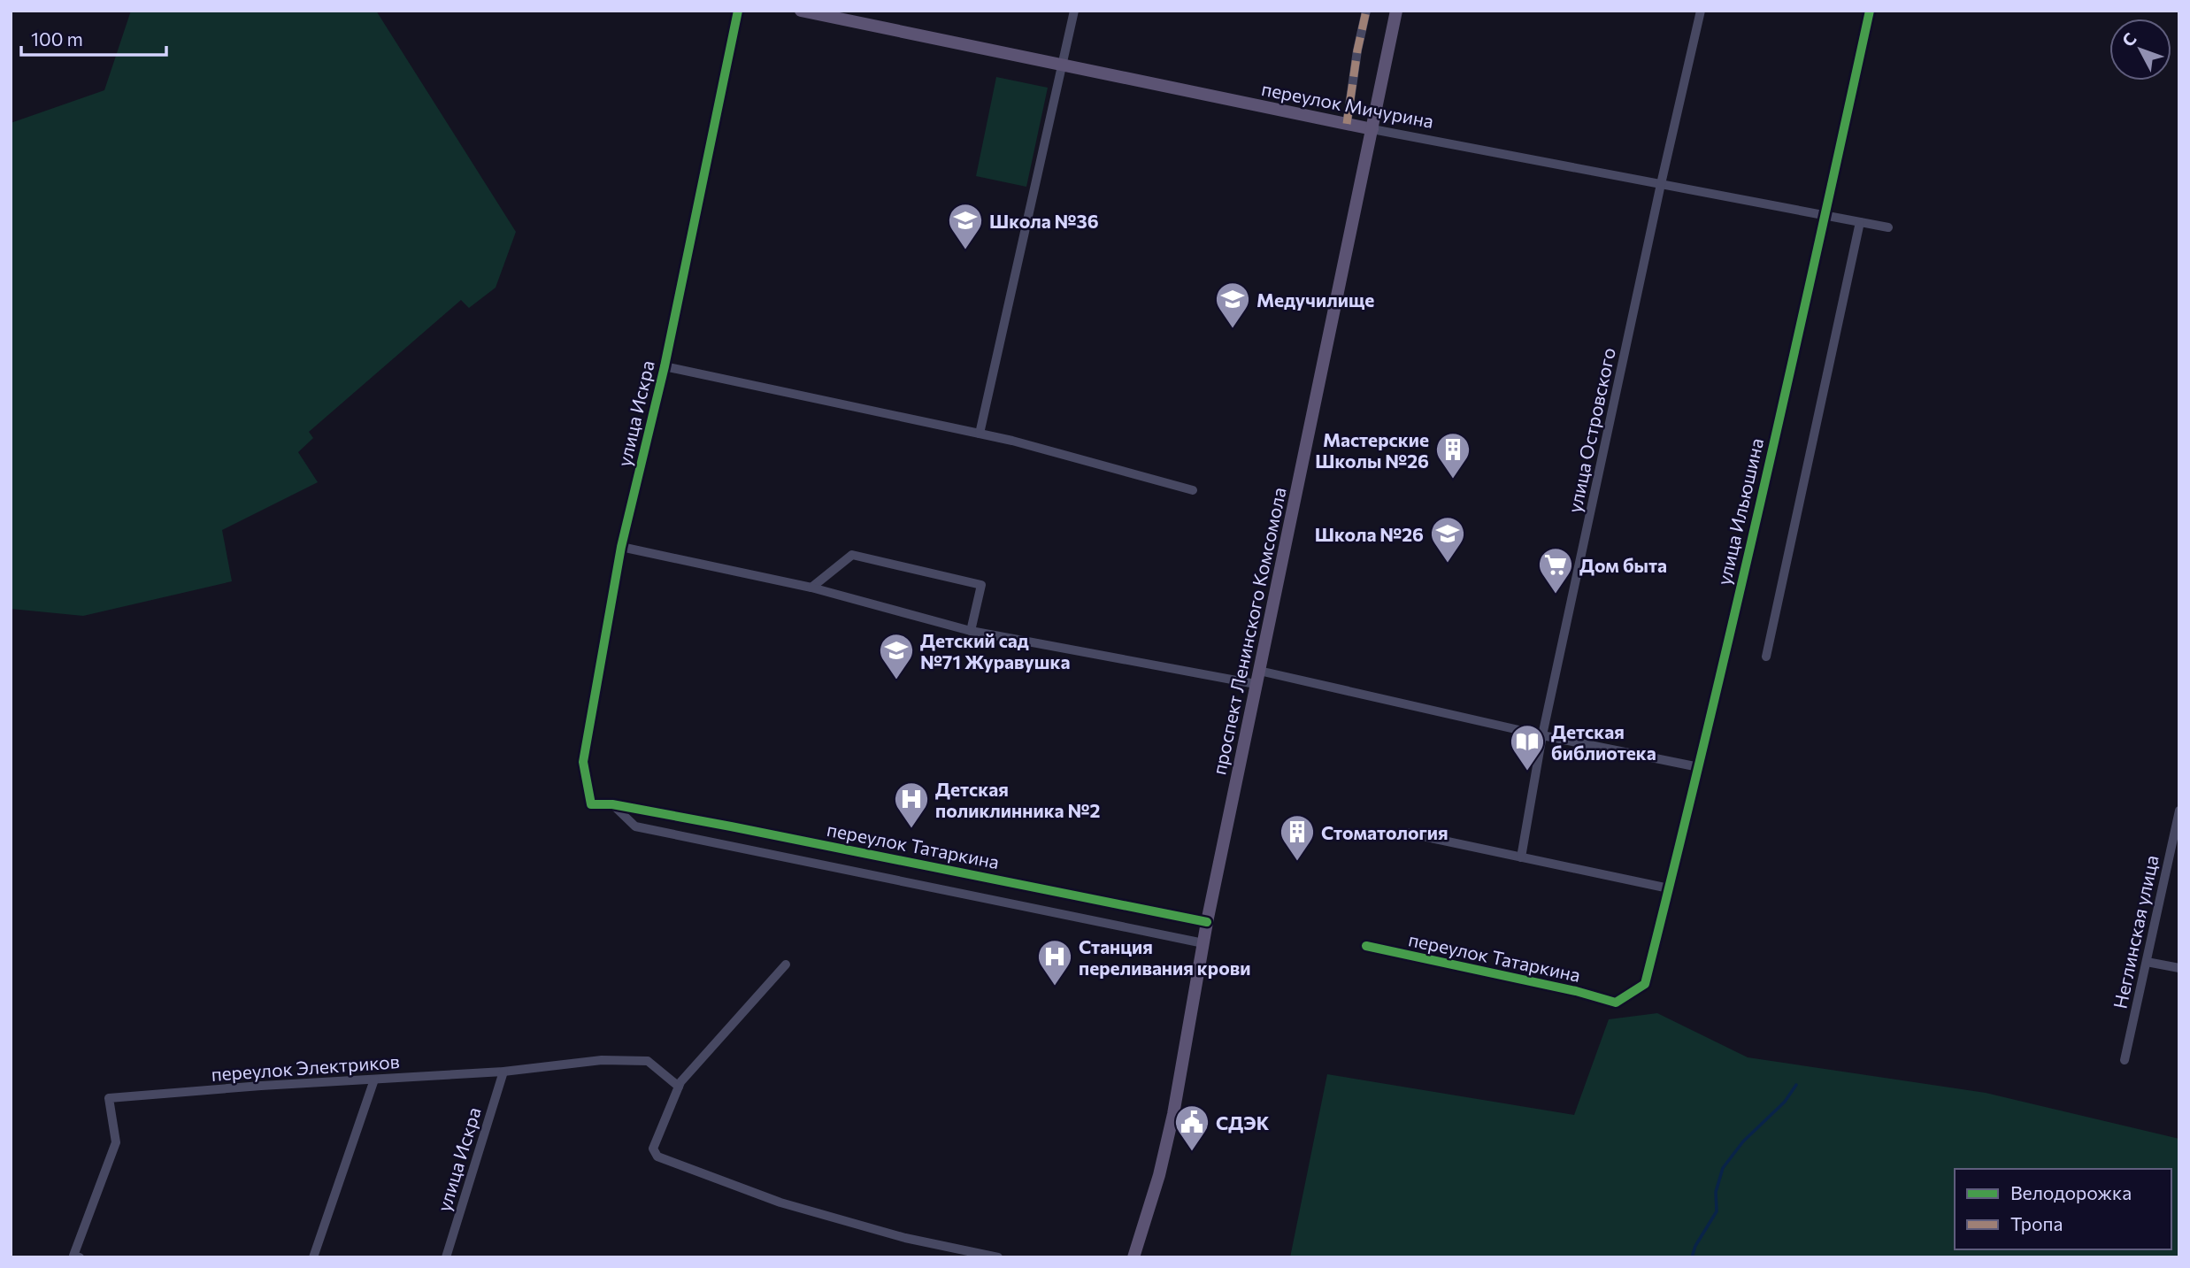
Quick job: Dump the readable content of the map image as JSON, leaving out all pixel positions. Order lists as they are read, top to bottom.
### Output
{
  "streets": {
    "main road": ["переулок Мичурина", "проспект Ленинского Комсомола"],
    "street": [
      "улица Искра",
      "улица Островского",
      "улица Ильюшина",
      "переулок Татаркина",
      "Неглинская улица",
      "переулок Электриков"
    ]
  },
  "crossings": [
    ["переулок Мичурина", "улица Островского"],
    ["переулок Мичурина", "улица Ильюшина"],
    ["переулок Мичурина", "проспект Ленинского Комсомола"],
    ["улица Искра", "переулок Татаркина"],
    ["улица Искра", "переулок Электриков"],
    ["улица Ильюшина", "переулок Татаркина"],
    ["проспект Ленинского Комсомола", "переулок Татаркина"]
  ],
  "places": {
    "school or university": [
      "Школа №36",
      "Медучилище",
      "Школа №26",
      "Детский сад №71 Журавушка"
    ],
    "building": ["Мастерские Школы №26", "Стоматология"],
    "supermarket": ["Дом быта"],
    "library": ["Детская библиотека"],
    "hospital": ["Детская поликлинника №2", "Станция переливания крови"],
    "public building": ["СДЭК"]
  },
  "legend": ["Велодорожка", "Тропа"],
  "scale_bar": "100 m",
  "north": "top left"
}
